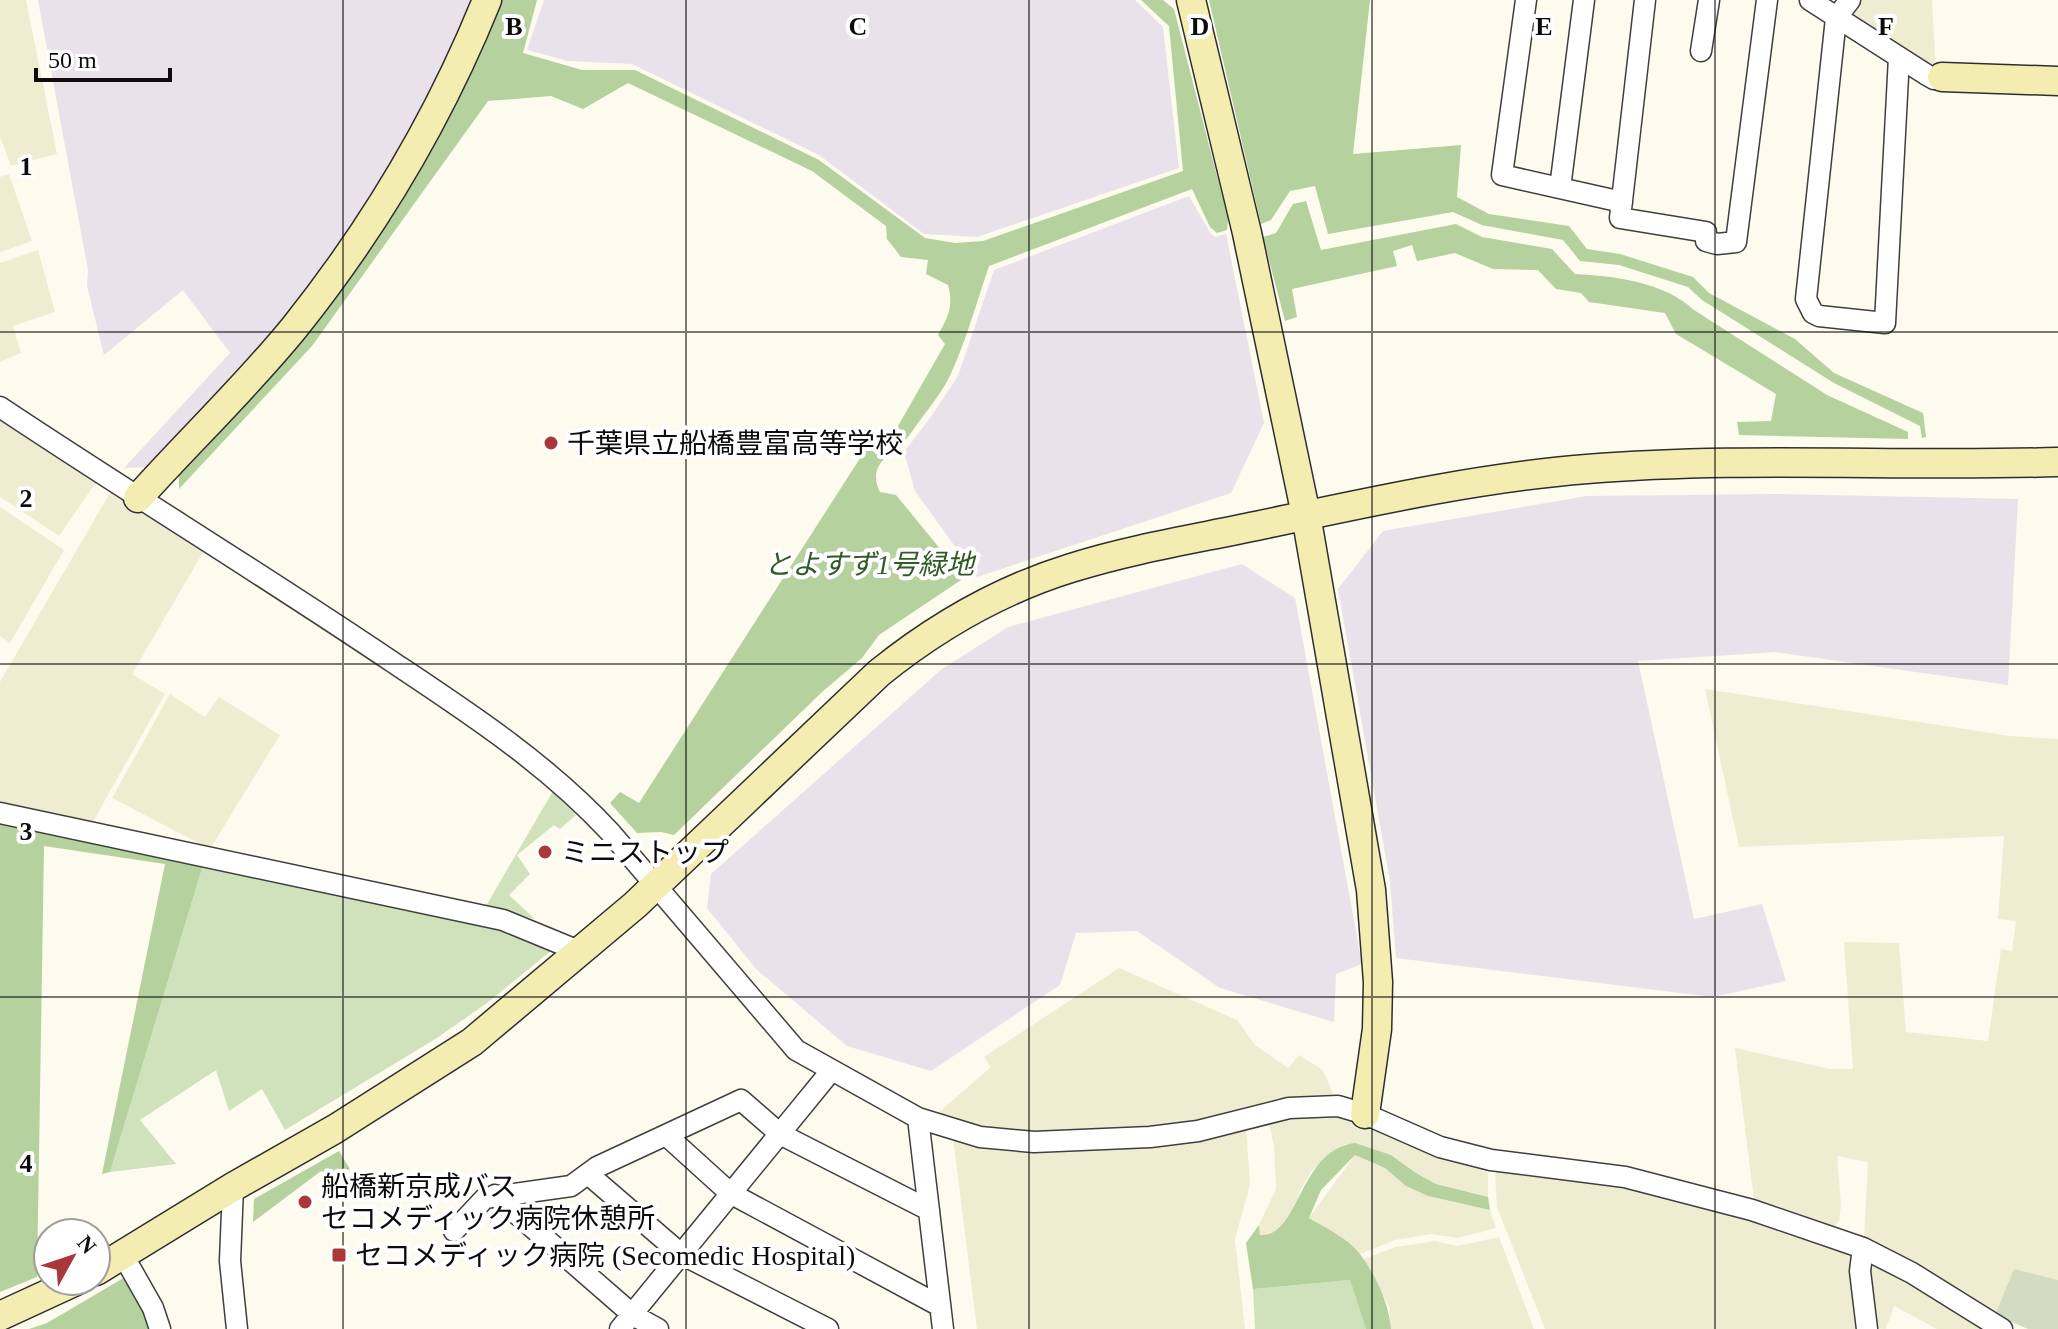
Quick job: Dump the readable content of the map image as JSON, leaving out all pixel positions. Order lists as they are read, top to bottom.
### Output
{
  "parks": ["とよすず1号緑地"],
  "places": {
    "other": ["千葉県立船橋豊富高等学校", "ミニストップ", "船橋新京成バス セコメディック病院休憩所"],
    "transit": ["セコメディック病院 (Secomedic Hospital)"]
  },
  "scale_bar": "50 m",
  "north": "top right",
  "grid": {
    "columns": [
      "B",
      "C",
      "D",
      "E",
      "F"
    ],
    "rows": [
      "1",
      "2",
      "3",
      "4"
    ]
  }
}
